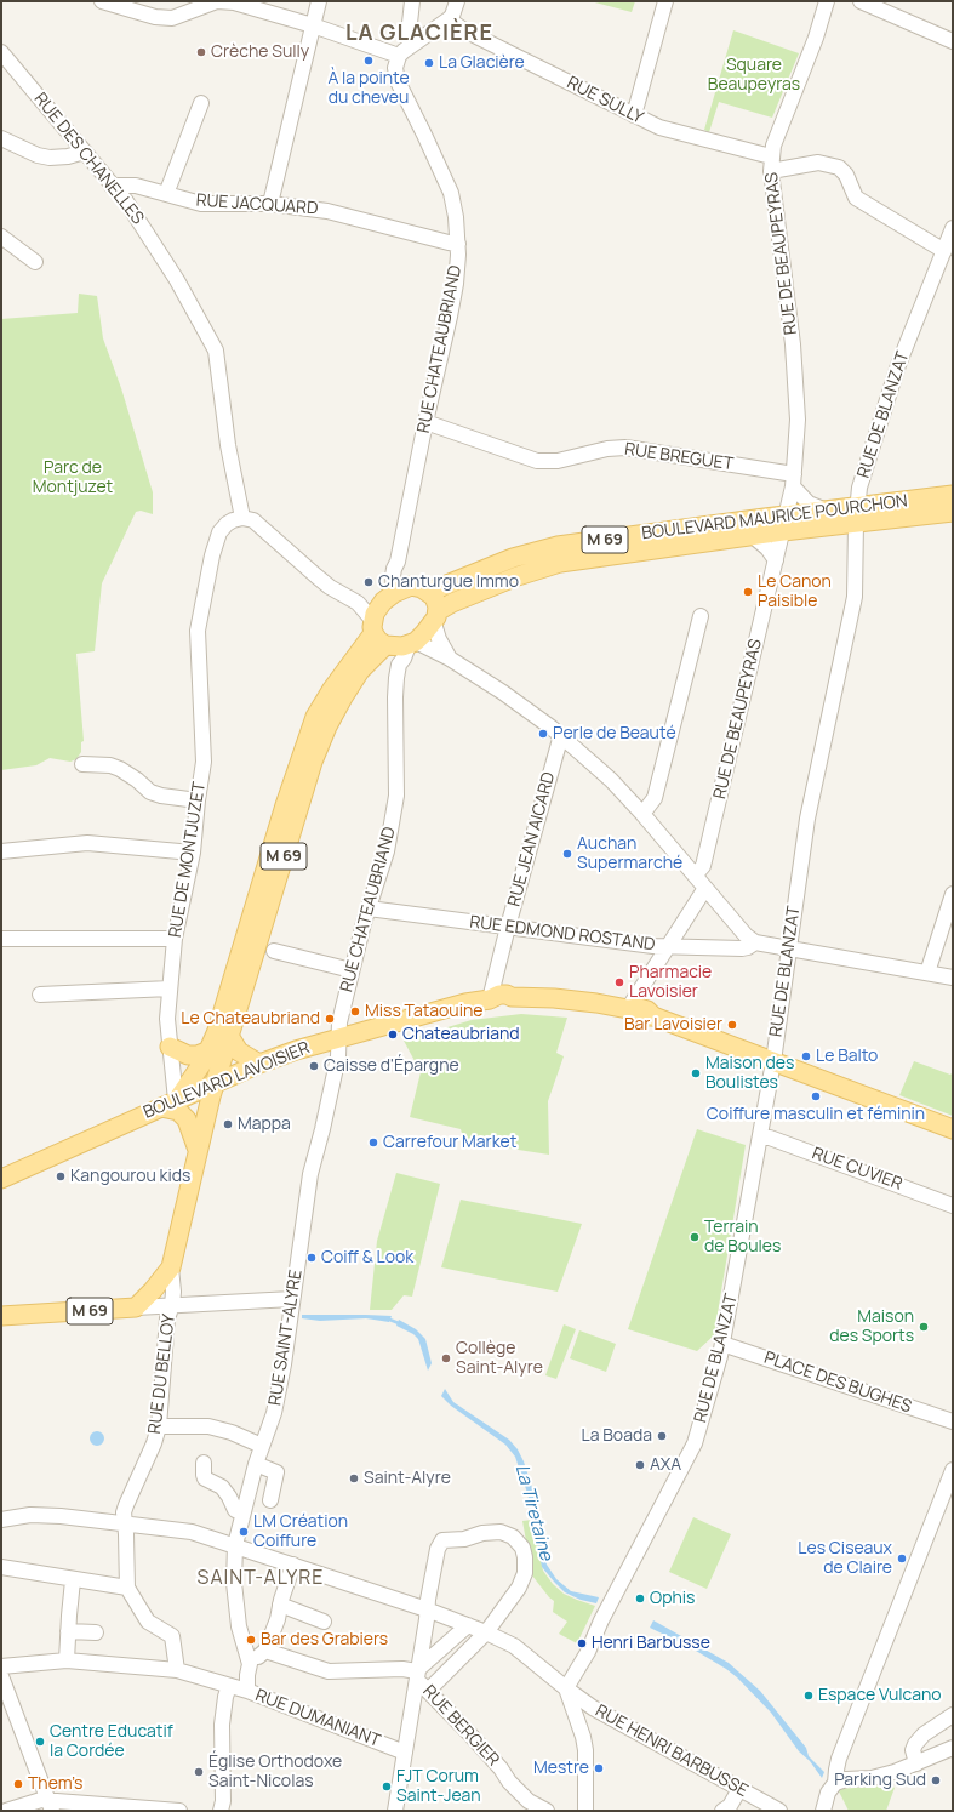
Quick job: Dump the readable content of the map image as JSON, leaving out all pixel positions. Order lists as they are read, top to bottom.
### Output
{
  "streets": {
    "main road": ["BOULEVARD MAURICE POURCHON", "M 69", "BOULEVARD LAVOISIER"],
    "street": [
      "RUE SULLY",
      "RUE DES CHANELLES",
      "RUE JACQUARD",
      "RUE DE BEAUPEYRAS",
      "RUE CHATEAUBRIAND",
      "RUE DE BLANZAT",
      "RUE BREGUET",
      "RUE JEAN AICARD",
      "RUE DE MONTJUZET",
      "RUE EDMOND ROSTAND",
      "RUE CUVIER",
      "RUE SAINT-ALYRE",
      "RUE DU BELLOY",
      "PLACE DES BUGHES",
      "RUE DUMANIANT",
      "RUE BERGIER",
      "RUE HENRI BARBUSSE"
    ]
  },
  "crossings": [
    ["RUE SULLY", "RUE DE BEAUPEYRAS"],
    ["RUE SULLY", "RUE DE BLANZAT"],
    ["RUE DES CHANELLES", "RUE JACQUARD"],
    ["RUE DES CHANELLES", "RUE DE MONTJUZET"],
    ["RUE JACQUARD", "RUE CHATEAUBRIAND"],
    ["RUE DE BEAUPEYRAS", "RUE BREGUET"],
    ["RUE DE BEAUPEYRAS", "BOULEVARD MAURICE POURCHON"],
    ["RUE CHATEAUBRIAND", "RUE BREGUET"],
    ["RUE CHATEAUBRIAND", "BOULEVARD MAURICE POURCHON"],
    ["RUE CHATEAUBRIAND", "M 69"],
    ["RUE CHATEAUBRIAND", "RUE EDMOND ROSTAND"],
    ["RUE CHATEAUBRIAND", "BOULEVARD LAVOISIER"],
    ["RUE CHATEAUBRIAND", "RUE SAINT-ALYRE"],
    ["RUE DE BLANZAT", "BOULEVARD MAURICE POURCHON"],
    ["RUE DE BLANZAT", "BOULEVARD LAVOISIER"],
    ["RUE DE BLANZAT", "RUE CUVIER"],
    ["RUE DE BLANZAT", "PLACE DES BUGHES"],
    ["RUE DE BLANZAT", "RUE HENRI BARBUSSE"],
    ["BOULEVARD MAURICE POURCHON", "M 69"],
    ["M 69", "RUE DE MONTJUZET"],
    ["M 69", "BOULEVARD LAVOISIER"],
    ["M 69", "RUE DU BELLOY"],
    ["RUE JEAN AICARD", "RUE EDMOND ROSTAND"],
    ["RUE JEAN AICARD", "BOULEVARD LAVOISIER"],
    ["RUE DE MONTJUZET", "BOULEVARD LAVOISIER"],
    ["BOULEVARD LAVOISIER", "RUE SAINT-ALYRE"],
    ["RUE SAINT-ALYRE", "RUE DUMANIANT"]
  ],
  "districts": ["LA GLACIÈRE", "SAINT-ALYRE"],
  "water": ["La Tiretaine"],
  "parks": ["Square Beaupeyras", "Parc de Montjuzet"],
  "places": [
    "Crèche Sully",
    "À la pointe du cheveu",
    "La Glacière",
    "Chanturgue Immo",
    "Le Canon Paisible",
    "Perle de Beauté",
    "Auchan Supermarché",
    "Pharmacie Lavoisier",
    "Miss Tataouine",
    "Le Chateaubriand",
    "Bar Lavoisier",
    "Chateaubriand",
    "Le Balto",
    "Caisse d'Épargne",
    "Maison des Boulistes",
    "Coiffure masculin et féminin",
    "Mappa",
    "Carrefour Market",
    "Kangourou kids",
    "Terrain de Boules",
    "Coiff & Look",
    "Maison des Sports",
    "Collège Saint-Alyre",
    "La Boada",
    "AXA",
    "Saint-Alyre",
    "LM Création Coiffure",
    "Les Ciseaux de Claire",
    "Ophis",
    "Bar des Grabiers",
    "Henri Barbusse",
    "Espace Vulcano",
    "Centre Educatif la Cordée",
    "Mestre",
    "Église Orthodoxe Saint-Nicolas",
    "Parking Sud",
    "Them’s",
    "FJT Corum Saint-Jean"
  ]
}
